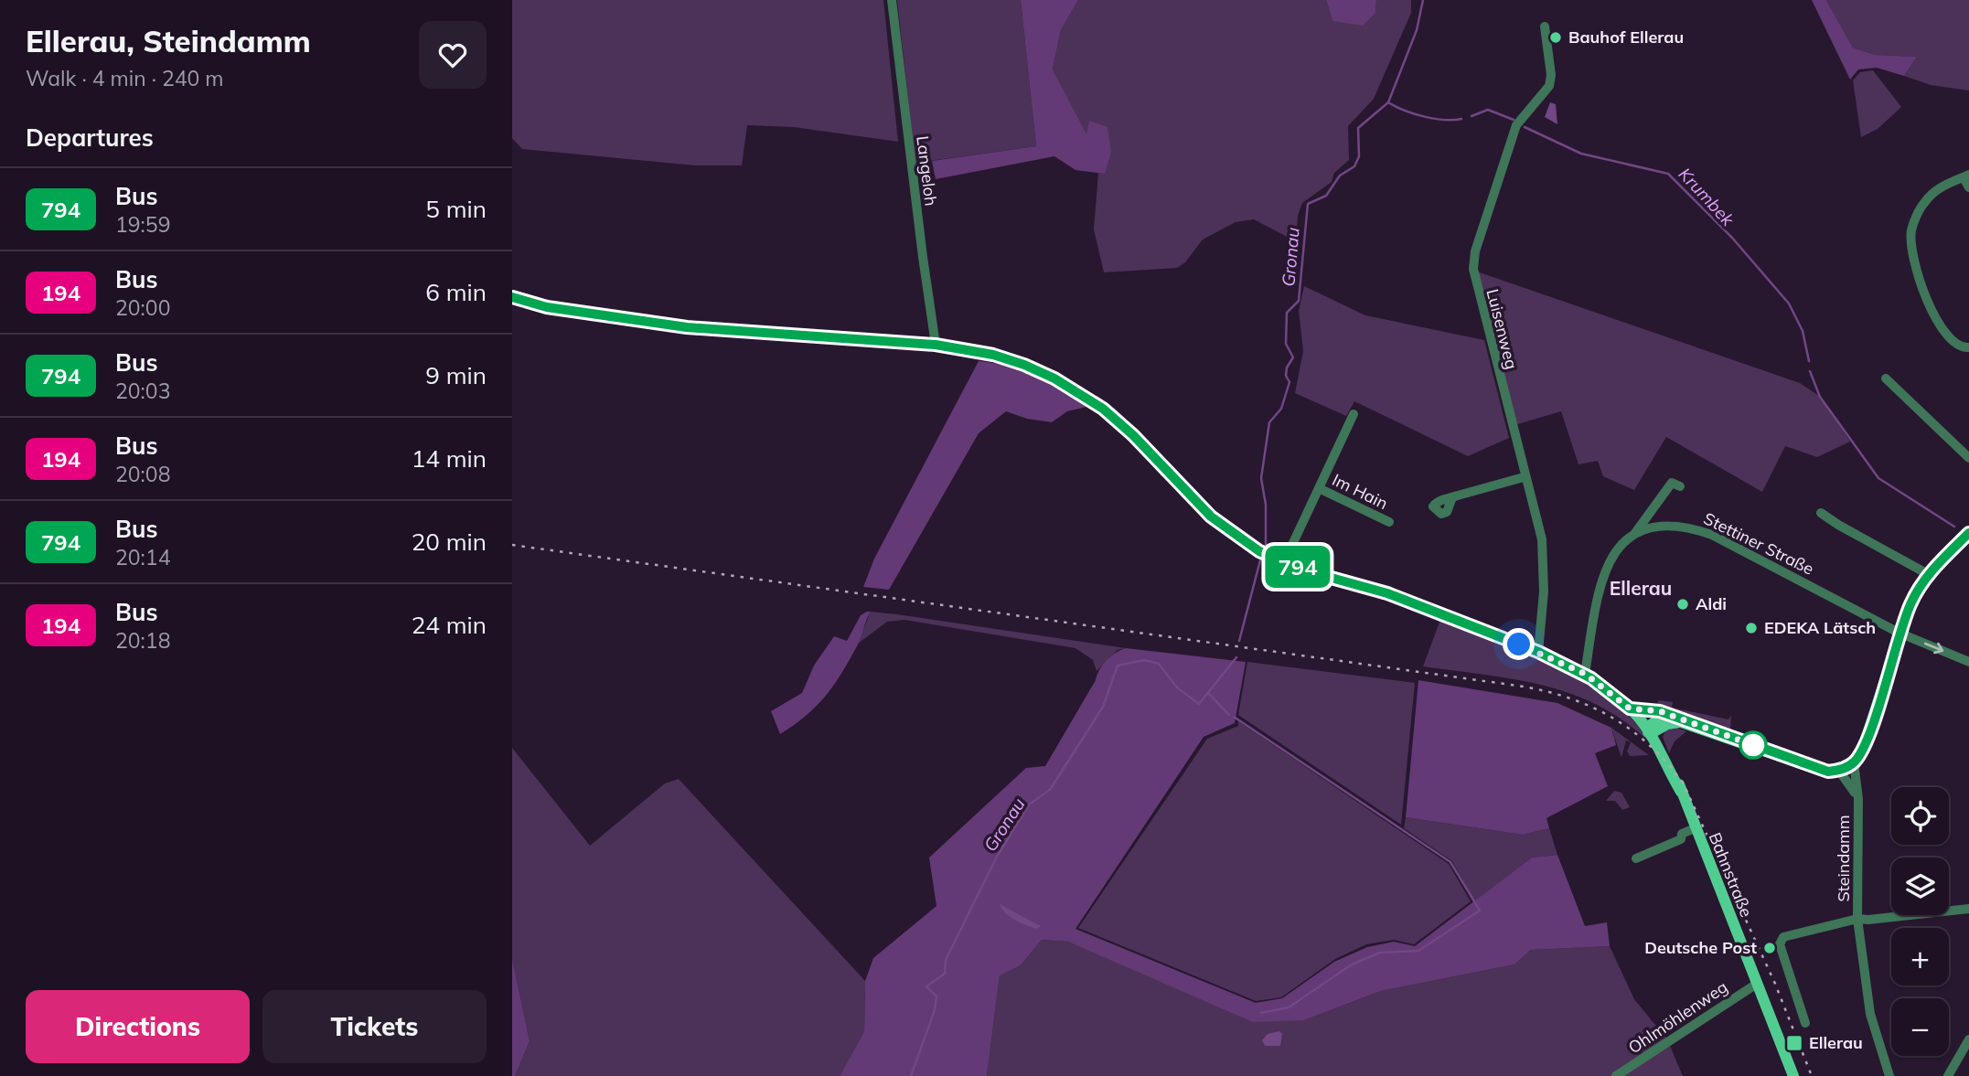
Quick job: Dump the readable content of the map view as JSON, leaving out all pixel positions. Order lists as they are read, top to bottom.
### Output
{
  "streets": {
    "main road": ["Bahnstraße"],
    "street": [
      "Langeloh",
      "Luisenweg",
      "Im Hain",
      "Stettiner Straße",
      "Steindamm",
      "Ohlmöhlenweg"
    ]
  },
  "crossings": [
    ["Langeloh", "Bahnstraße"],
    ["Luisenweg", "Bahnstraße"],
    ["Stettiner Straße", "Bahnstraße"],
    ["Bahnstraße", "Ohlmöhlenweg"]
  ],
  "districts": ["Ellerau"],
  "water": ["Krumbek", "Gronau"],
  "places": {
    "other": [
      "Bauhof Ellerau",
      "Aldi",
      "EDEKA Lätsch",
      "Deutsche Post"
    ],
    "transit": ["Ellerau"]
  },
  "lines": ["bus line 794"],
  "page": {
    "heading": [
      ["Ellerau, Steindamm", "Walk · 4 min · 240 m"],
      "Departures"
    ],
    "on_map": "794",
    "list": [
      {
        "mark": "794",
        "name": "Bus",
        "note": "19:59",
        "value": "5 min"
      },
      {
        "mark": "194",
        "name": "Bus",
        "note": "20:00",
        "value": "6 min"
      },
      {
        "mark": "794",
        "name": "Bus",
        "note": "20:03",
        "value": "9 min"
      },
      {
        "mark": "194",
        "name": "Bus",
        "note": "20:08",
        "value": "14 min"
      },
      {
        "mark": "794",
        "name": "Bus",
        "note": "20:14",
        "value": "20 min"
      },
      {
        "mark": "194",
        "name": "Bus",
        "note": "20:18",
        "value": "24 min"
      }
    ],
    "map_buttons": ["+", "−"],
    "buttons": ["Directions", "Tickets"]
  }
}
